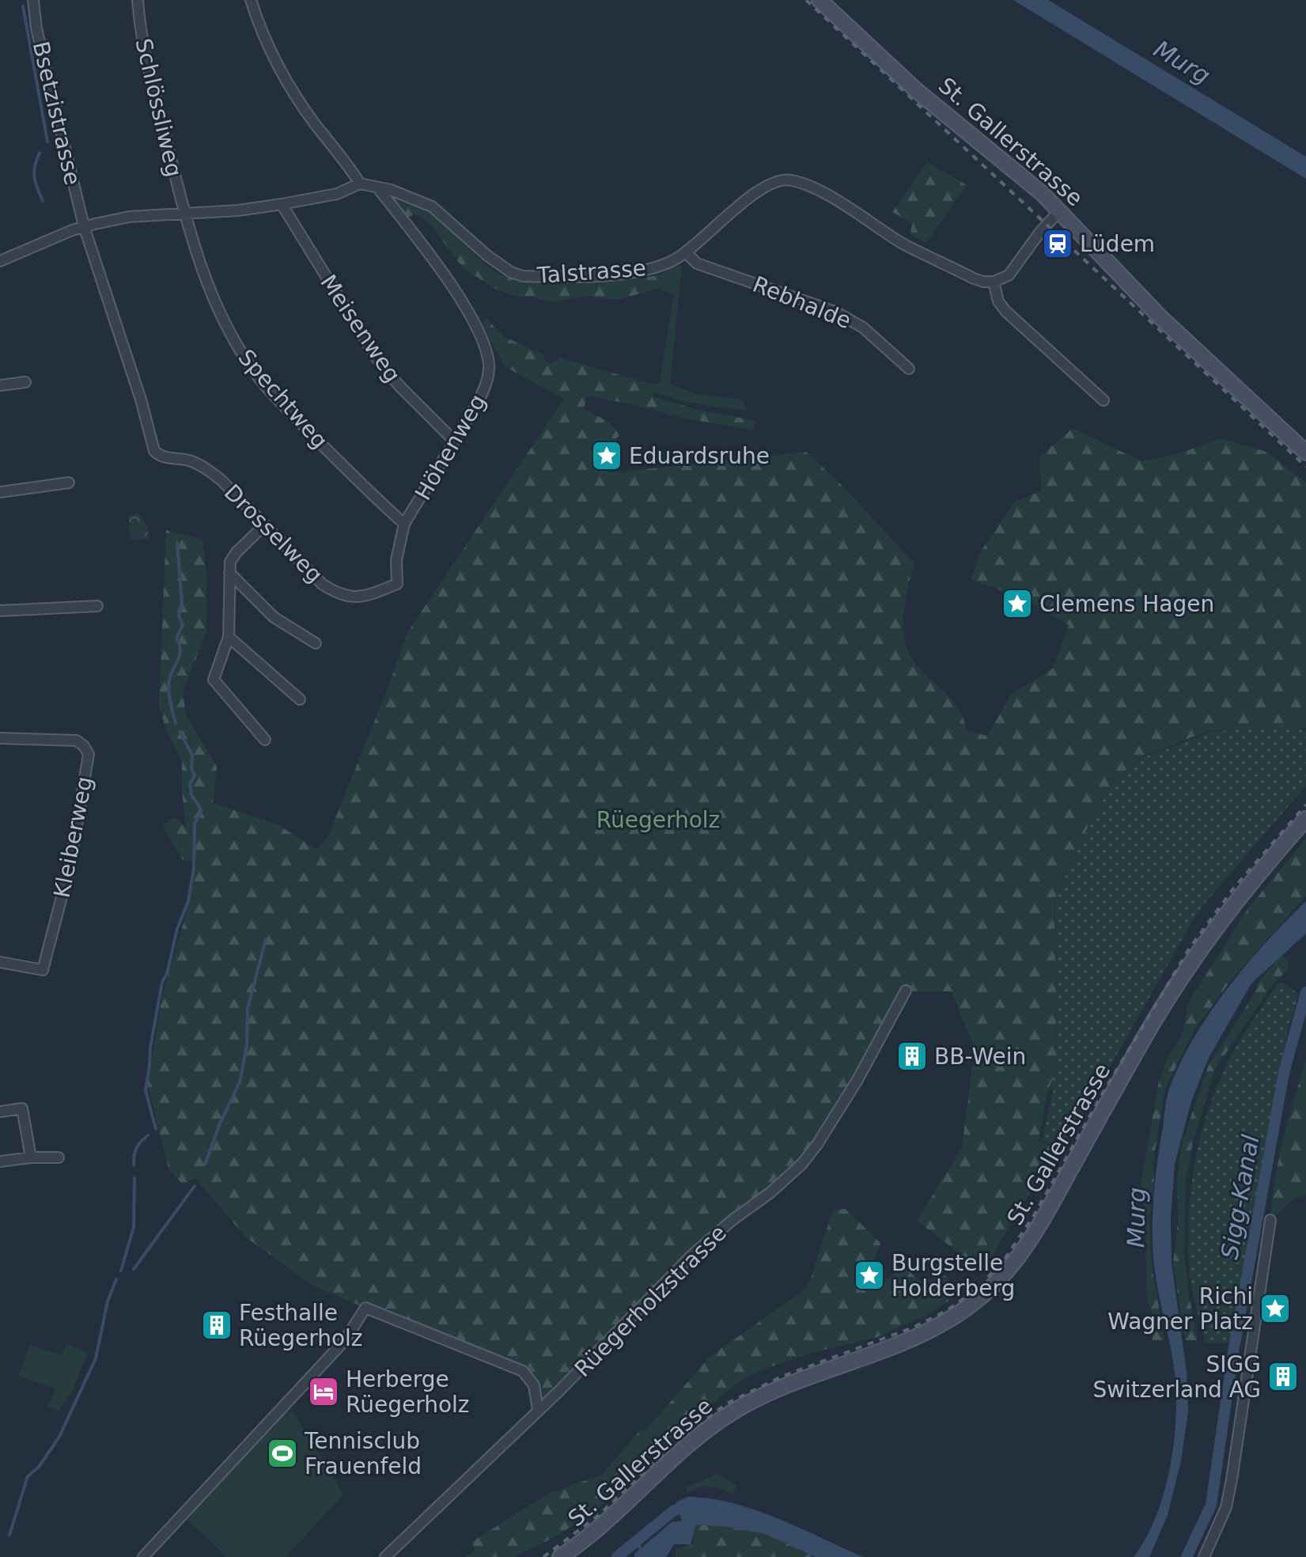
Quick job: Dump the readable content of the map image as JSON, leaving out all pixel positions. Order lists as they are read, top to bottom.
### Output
{
  "streets": {
    "main road": ["St. Gallerstrasse"],
    "street": [
      "Schlössliweg",
      "Bsetzistrasse",
      "Talstrasse",
      "Rebhalde",
      "Meisenweg",
      "Spechtweg",
      "Höhenweg",
      "Drosselweg",
      "Kleiberweg",
      "Rüegerholzstrasse"
    ]
  },
  "crossings": [
    ["Schlössliweg", "Spechtweg"],
    ["Bsetzistrasse", "Drosselweg"],
    ["Talstrasse", "Rebhalde"],
    ["Talstrasse", "Höhenweg"],
    ["Meisenweg", "Höhenweg"],
    ["Spechtweg", "Höhenweg"],
    ["Höhenweg", "Drosselweg"]
  ],
  "water": ["Murg", "Sigg-Kanal"],
  "parks": ["Rüegerholz"],
  "places": {
    "station": ["Lüdem"],
    "place": [
      "Eduardsruhe",
      "Clemens Hagen",
      "Burgstelle Holderberg",
      "Richi Wagner Platz"
    ],
    "building": ["BB-Wein", "Festhalle Rüegerholz", "SIGG Switzerland AG"],
    "hotel": ["Herberge Rüegerholz"],
    "sports": ["Tennisclub Frauenfeld"]
  }
}
